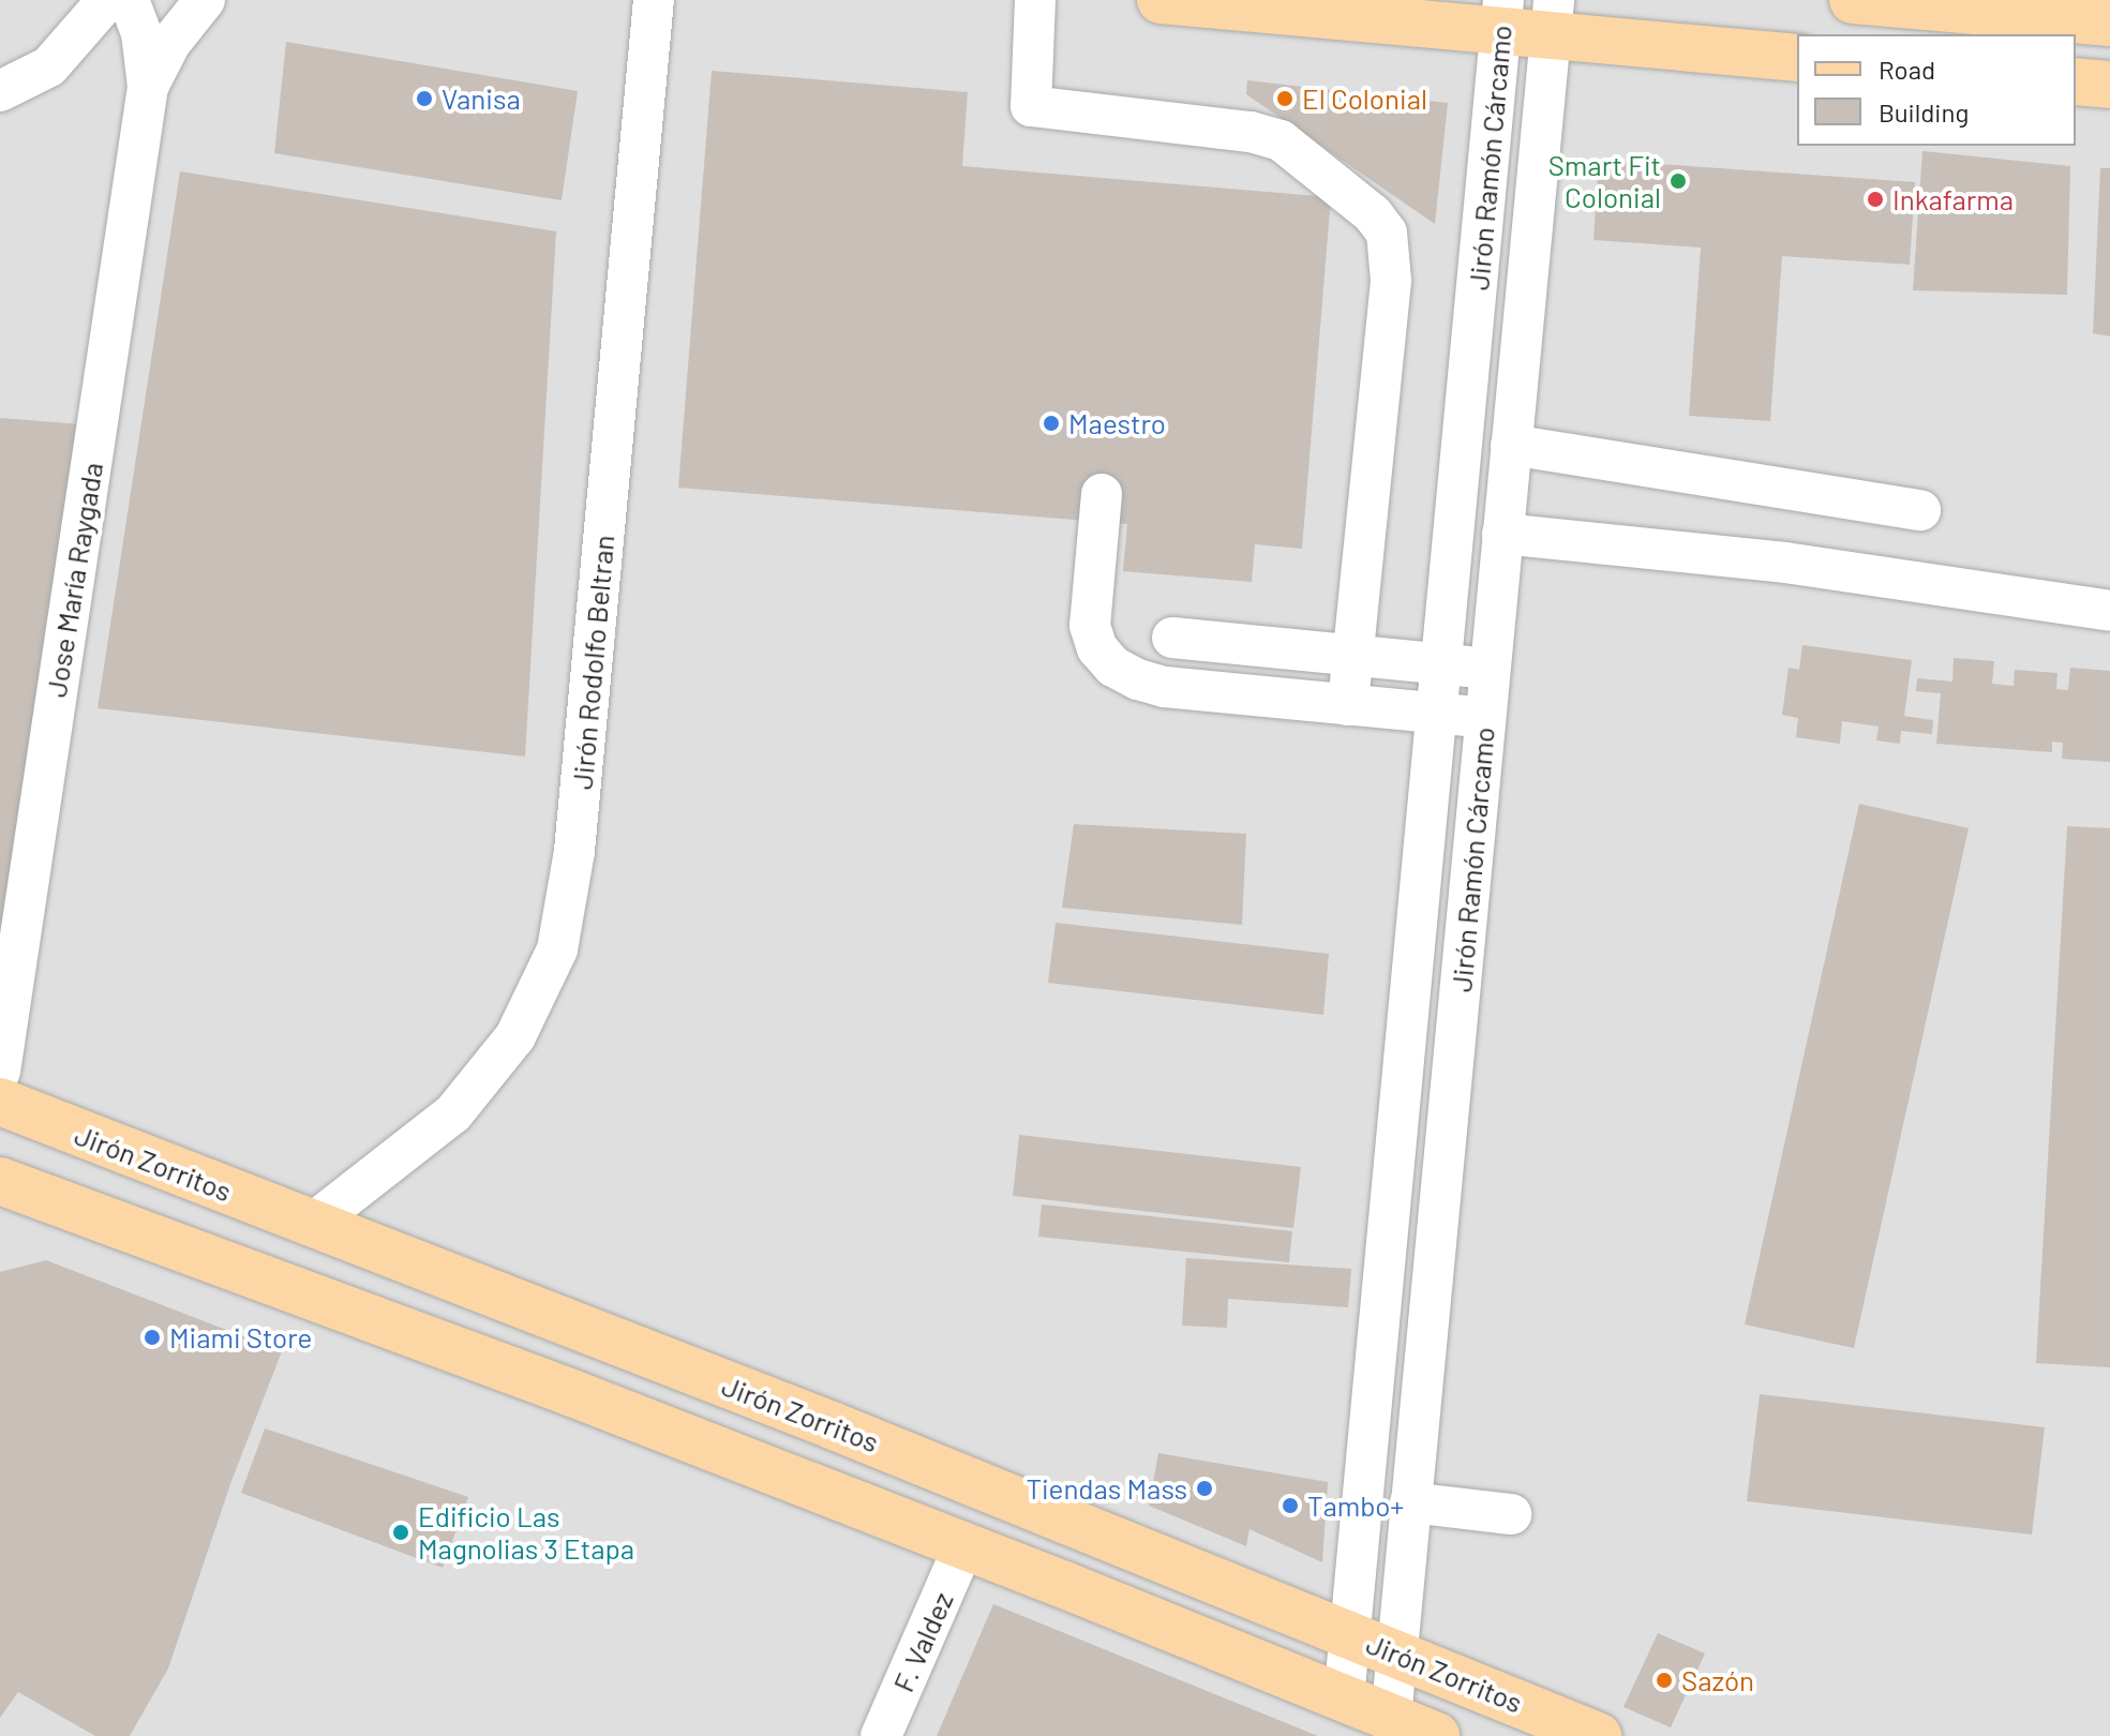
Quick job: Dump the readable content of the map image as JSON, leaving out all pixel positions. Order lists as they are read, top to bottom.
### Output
{
  "streets": {
    "main road": ["Jirón Zorritos"],
    "street": [
      "Jirón Ramón Cárcamo",
      "Jose María Raygada",
      "Jirón Rodolfo Beltran",
      "F. Valdez"
    ]
  },
  "crossings": [
    ["Jirón Ramón Cárcamo", "Jirón Zorritos"],
    ["Jirón Rodolfo Beltran", "Jirón Zorritos"]
  ],
  "places": [
    "Vanisa",
    "El Colonial",
    "Smart Fit Colonial",
    "Inkafarma",
    "Maestro",
    "Miami Store",
    "Tiendas Mass",
    "Tambo+",
    "Edificio Las Magnolias 3 Etapa",
    "Sazón"
  ],
  "legend": ["Road", "Building"]
}
